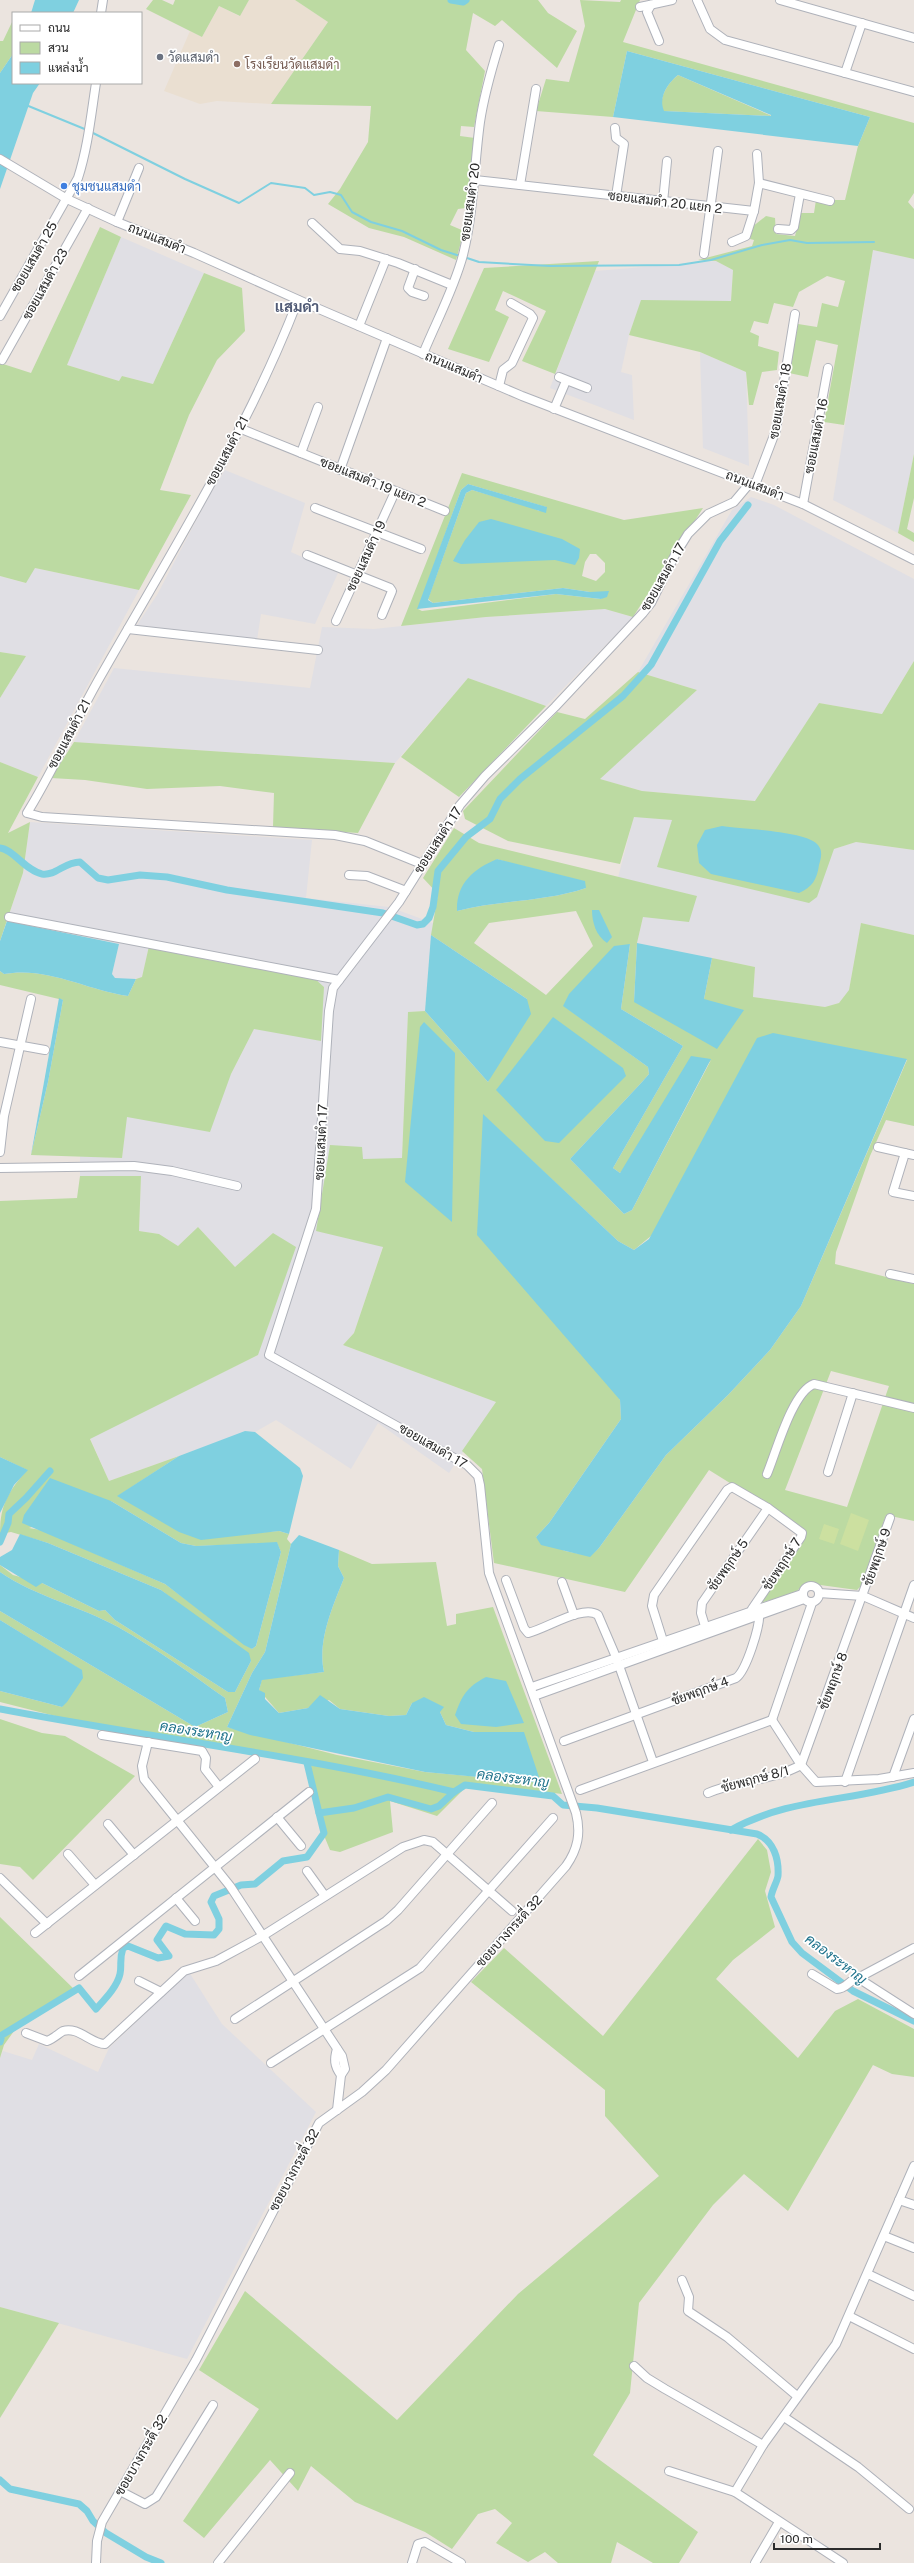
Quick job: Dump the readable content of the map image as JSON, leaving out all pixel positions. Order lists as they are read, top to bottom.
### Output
{
  "streets": {
    "street": [
      "ซอยแสมดำ 20",
      "ซอยแสมดำ 20 แยก 2",
      "ถนนแสมดำ",
      "ซอยแสมดำ 25",
      "ซอยแสมดำ 23",
      "ซอยแสมดำ 18",
      "ซอยแสมดำ 16",
      "ซอยแสมดำ 21",
      "ซอยแสมดำ 19 แยก 2",
      "ซอยแสมดำ 19",
      "ซอยแสมดำ 17",
      "ชัยพฤกษ์ 9",
      "ชัยพฤกษ์ 7",
      "ชัยพฤกษ์ 5",
      "ชัยพฤกษ์ 8",
      "ชัยพฤกษ์ 4",
      "ชัยพฤกษ์ 8/1",
      "ซอยบางกระดี่ 32"
    ]
  },
  "crossings": [
    ["ซอยแสมดำ 20", "ซอยแสมดำ 20 แยก 2"],
    ["ซอยแสมดำ 20", "ถนนแสมดำ"],
    ["ถนนแสมดำ", "ซอยแสมดำ 25"],
    ["ถนนแสมดำ", "ซอยแสมดำ 23"],
    ["ถนนแสมดำ", "ซอยแสมดำ 18"],
    ["ถนนแสมดำ", "ซอยแสมดำ 16"],
    ["ถนนแสมดำ", "ซอยแสมดำ 21"],
    ["ถนนแสมดำ", "ซอยแสมดำ 17"],
    ["ซอยแสมดำ 18", "ซอยแสมดำ 17"],
    ["ซอยแสมดำ 21", "ซอยแสมดำ 19 แยก 2"],
    ["ซอยแสมดำ 21", "ซอยแสมดำ 17"],
    ["ซอยแสมดำ 19 แยก 2", "ซอยแสมดำ 19"],
    ["ซอยแสมดำ 17", "ซอยบางกระดี่ 32"],
    ["ชัยพฤกษ์ 9", "ชัยพฤกษ์ 8"],
    ["ชัยพฤกษ์ 7", "ชัยพฤกษ์ 5"],
    ["ชัยพฤกษ์ 7", "ชัยพฤกษ์ 4"],
    ["ชัยพฤกษ์ 8", "ชัยพฤกษ์ 8/1"]
  ],
  "districts": ["แสมดำ"],
  "water": ["คลองระหาญ"],
  "places": ["วัดแสมดำ", "โรงเรียนวัดแสมดำ", "ชุมชนแสมดำ"],
  "legend": ["ถนน", "สวน", "แหล่งน้ำ"],
  "scale_bar": "100 m"
}
